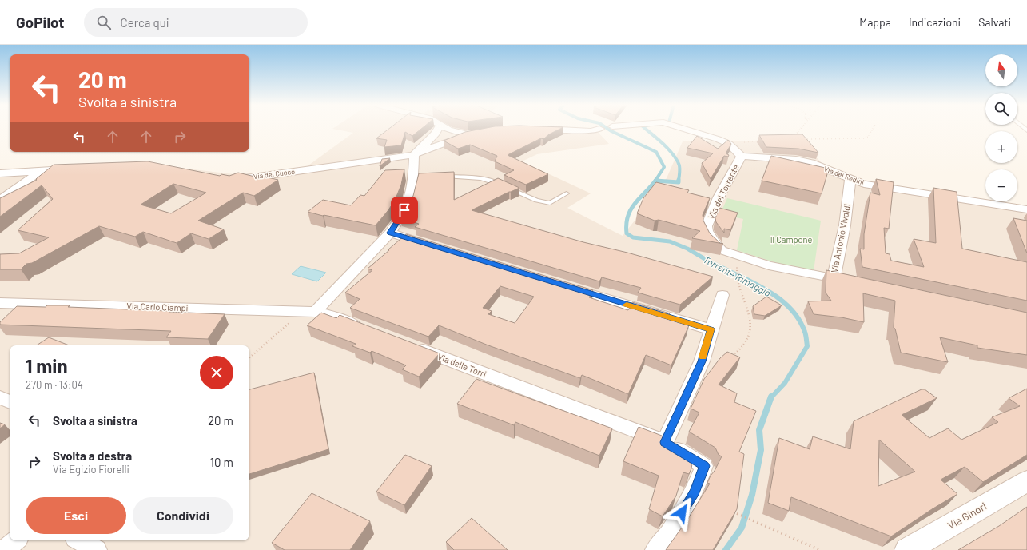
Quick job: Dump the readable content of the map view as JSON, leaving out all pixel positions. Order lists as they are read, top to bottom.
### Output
{
  "streets": {
    "street": [
      "Via del Cuoco",
      "Via dei Redini",
      "Via del Torrente",
      "Via Antonio Vivaldi",
      "Via Carlo Ciampi",
      "Via delle Torri",
      "Via Ginori"
    ]
  },
  "crossings": [
    ["Via dei Redini", "Via del Torrente"],
    ["Via dei Redini", "Via Antonio Vivaldi"],
    ["Via del Torrente", "Via Antonio Vivaldi"]
  ],
  "water": ["Torrente Rimaggio"],
  "parks": ["Il Campone"],
  "north": "top",
  "page": {
    "header": "GoPilot",
    "search": "Cerca qui",
    "nav": ["Mappa", "Indicazioni", "Salvati"],
    "map_buttons": ["+", "−"],
    "turn": ["20 m", "Svolta a sinistra"],
    "heading": ["1 min", "270 m · 13:04"],
    "list": [
      {
        "name": "Svolta a sinistra",
        "value": "20 m"
      },
      {
        "name": "Svolta a destra",
        "note": "Via Egizio Fiorelli",
        "value": "10 m"
      }
    ],
    "buttons": ["Esci", "Condividi"]
  }
}
